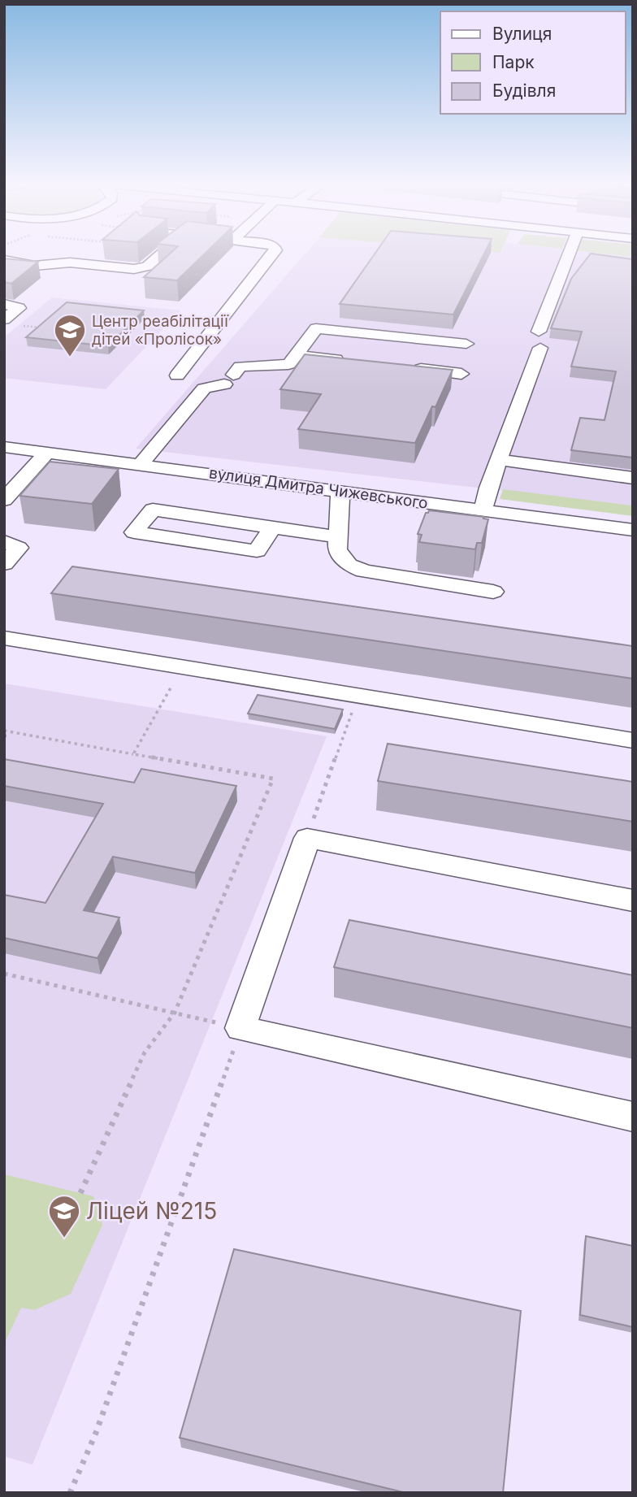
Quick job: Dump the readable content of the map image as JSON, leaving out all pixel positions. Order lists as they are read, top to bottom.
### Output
{
  "streets": {
    "street": ["вулиця Дмитра Чижевського"]
  },
  "places": {
    "school or university": ["Центр реабілітації дітей «Пролісок»", "Ліцей №215"]
  },
  "legend": ["Вулиця", "Парк", "Будівля"]
}
